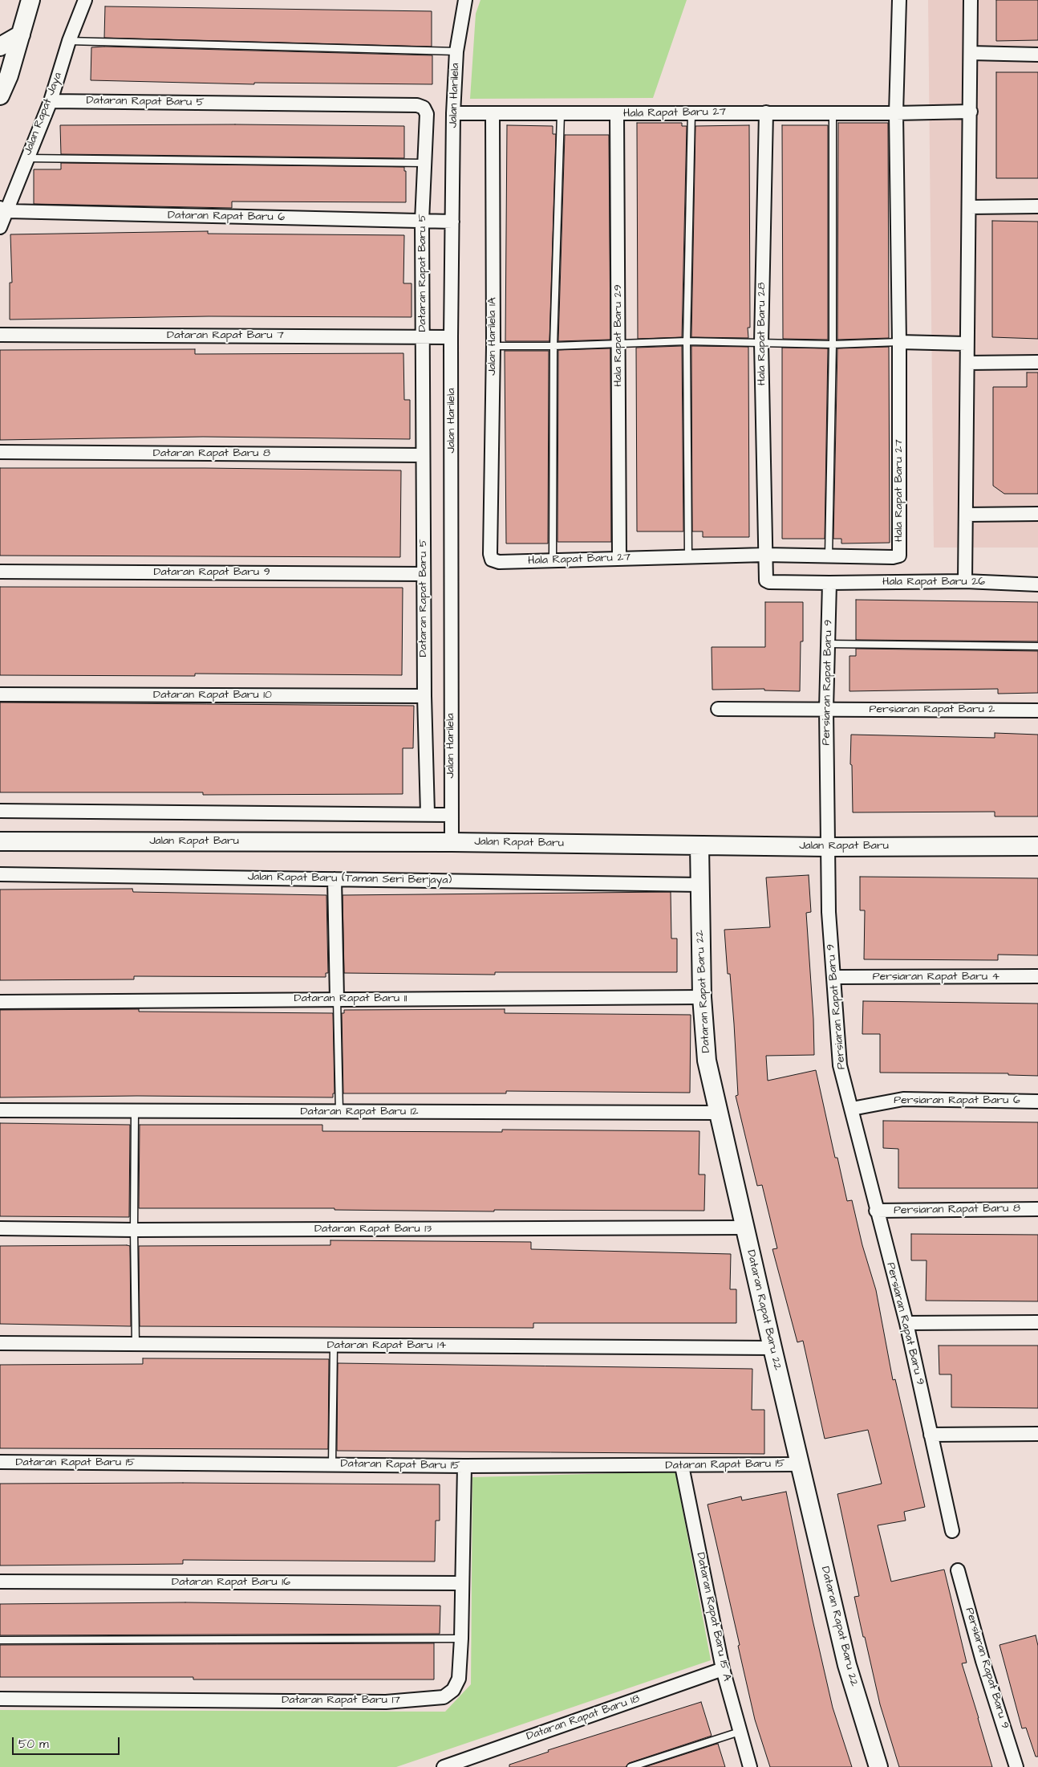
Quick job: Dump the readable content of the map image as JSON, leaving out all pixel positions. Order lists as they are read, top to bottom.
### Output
{
  "streets": {
    "street": [
      "Jalan Harilela",
      "Dataran Rapat Baru 5",
      "Hala Rapat Baru 27",
      "Jalan Rapat Jaya",
      "Dataran Rapat Baru 6",
      "Hala Rapat Baru 28",
      "Dataran Rapat Baru 7",
      "Hala Rapat Baru 29",
      "Jalan Harilela 1A",
      "Dataran Rapat Baru 8",
      "Dataran Rapat Baru 9",
      "Hala Rapat Baru 26",
      "Persiaran Rapat Baru 9",
      "Dataran Rapat Baru 10",
      "Persiaran Rapat Baru 2",
      "Jalan Rapat Baru",
      "Jalan Rapat Baru (Taman Seri Berjaya)",
      "Persiaran Rapat Baru 4",
      "Dataran Rapat Baru 22",
      "Dataran Rapat Baru 11",
      "Persiaran Rapat Baru 6",
      "Dataran Rapat Baru 12",
      "Persiaran Rapat Baru 8",
      "Dataran Rapat Baru 13",
      "Dataran Rapat Baru 14",
      "Dataran Rapat Baru 15",
      "Dataran Rapat Baru 16",
      "Dataran Rapat Baru 15 A",
      "Dataran Rapat Baru 17",
      "Dataran Rapat Baru 18"
    ]
  },
  "crossings": [
    ["Jalan Harilela", "Hala Rapat Baru 27"],
    ["Jalan Harilela", "Dataran Rapat Baru 6"],
    ["Jalan Harilela", "Dataran Rapat Baru 7"],
    ["Jalan Harilela", "Jalan Rapat Baru"],
    ["Dataran Rapat Baru 5", "Jalan Rapat Jaya"],
    ["Dataran Rapat Baru 5", "Dataran Rapat Baru 6"],
    ["Dataran Rapat Baru 5", "Dataran Rapat Baru 7"],
    ["Dataran Rapat Baru 5", "Dataran Rapat Baru 8"],
    ["Dataran Rapat Baru 5", "Dataran Rapat Baru 9"],
    ["Dataran Rapat Baru 5", "Dataran Rapat Baru 10"],
    ["Hala Rapat Baru 27", "Hala Rapat Baru 28"],
    ["Hala Rapat Baru 27", "Hala Rapat Baru 29"],
    ["Hala Rapat Baru 27", "Jalan Harilela 1A"],
    ["Jalan Rapat Jaya", "Dataran Rapat Baru 6"],
    ["Hala Rapat Baru 26", "Persiaran Rapat Baru 9"],
    ["Persiaran Rapat Baru 9", "Persiaran Rapat Baru 2"],
    ["Persiaran Rapat Baru 9", "Jalan Rapat Baru"],
    ["Persiaran Rapat Baru 9", "Persiaran Rapat Baru 4"],
    ["Persiaran Rapat Baru 9", "Persiaran Rapat Baru 6"],
    ["Persiaran Rapat Baru 9", "Persiaran Rapat Baru 8"],
    ["Jalan Rapat Baru", "Dataran Rapat Baru 22"],
    ["Jalan Rapat Baru (Taman Seri Berjaya)", "Dataran Rapat Baru 22"],
    ["Dataran Rapat Baru 22", "Dataran Rapat Baru 11"],
    ["Dataran Rapat Baru 22", "Dataran Rapat Baru 12"],
    ["Dataran Rapat Baru 22", "Dataran Rapat Baru 13"],
    ["Dataran Rapat Baru 22", "Dataran Rapat Baru 14"],
    ["Dataran Rapat Baru 22", "Dataran Rapat Baru 15"],
    ["Dataran Rapat Baru 15", "Dataran Rapat Baru 15 A"],
    ["Dataran Rapat Baru 15", "Dataran Rapat Baru 17"],
    ["Dataran Rapat Baru 16", "Dataran Rapat Baru 17"],
    ["Dataran Rapat Baru 15 A", "Dataran Rapat Baru 18"]
  ],
  "scale_bar": "50 m"
}
